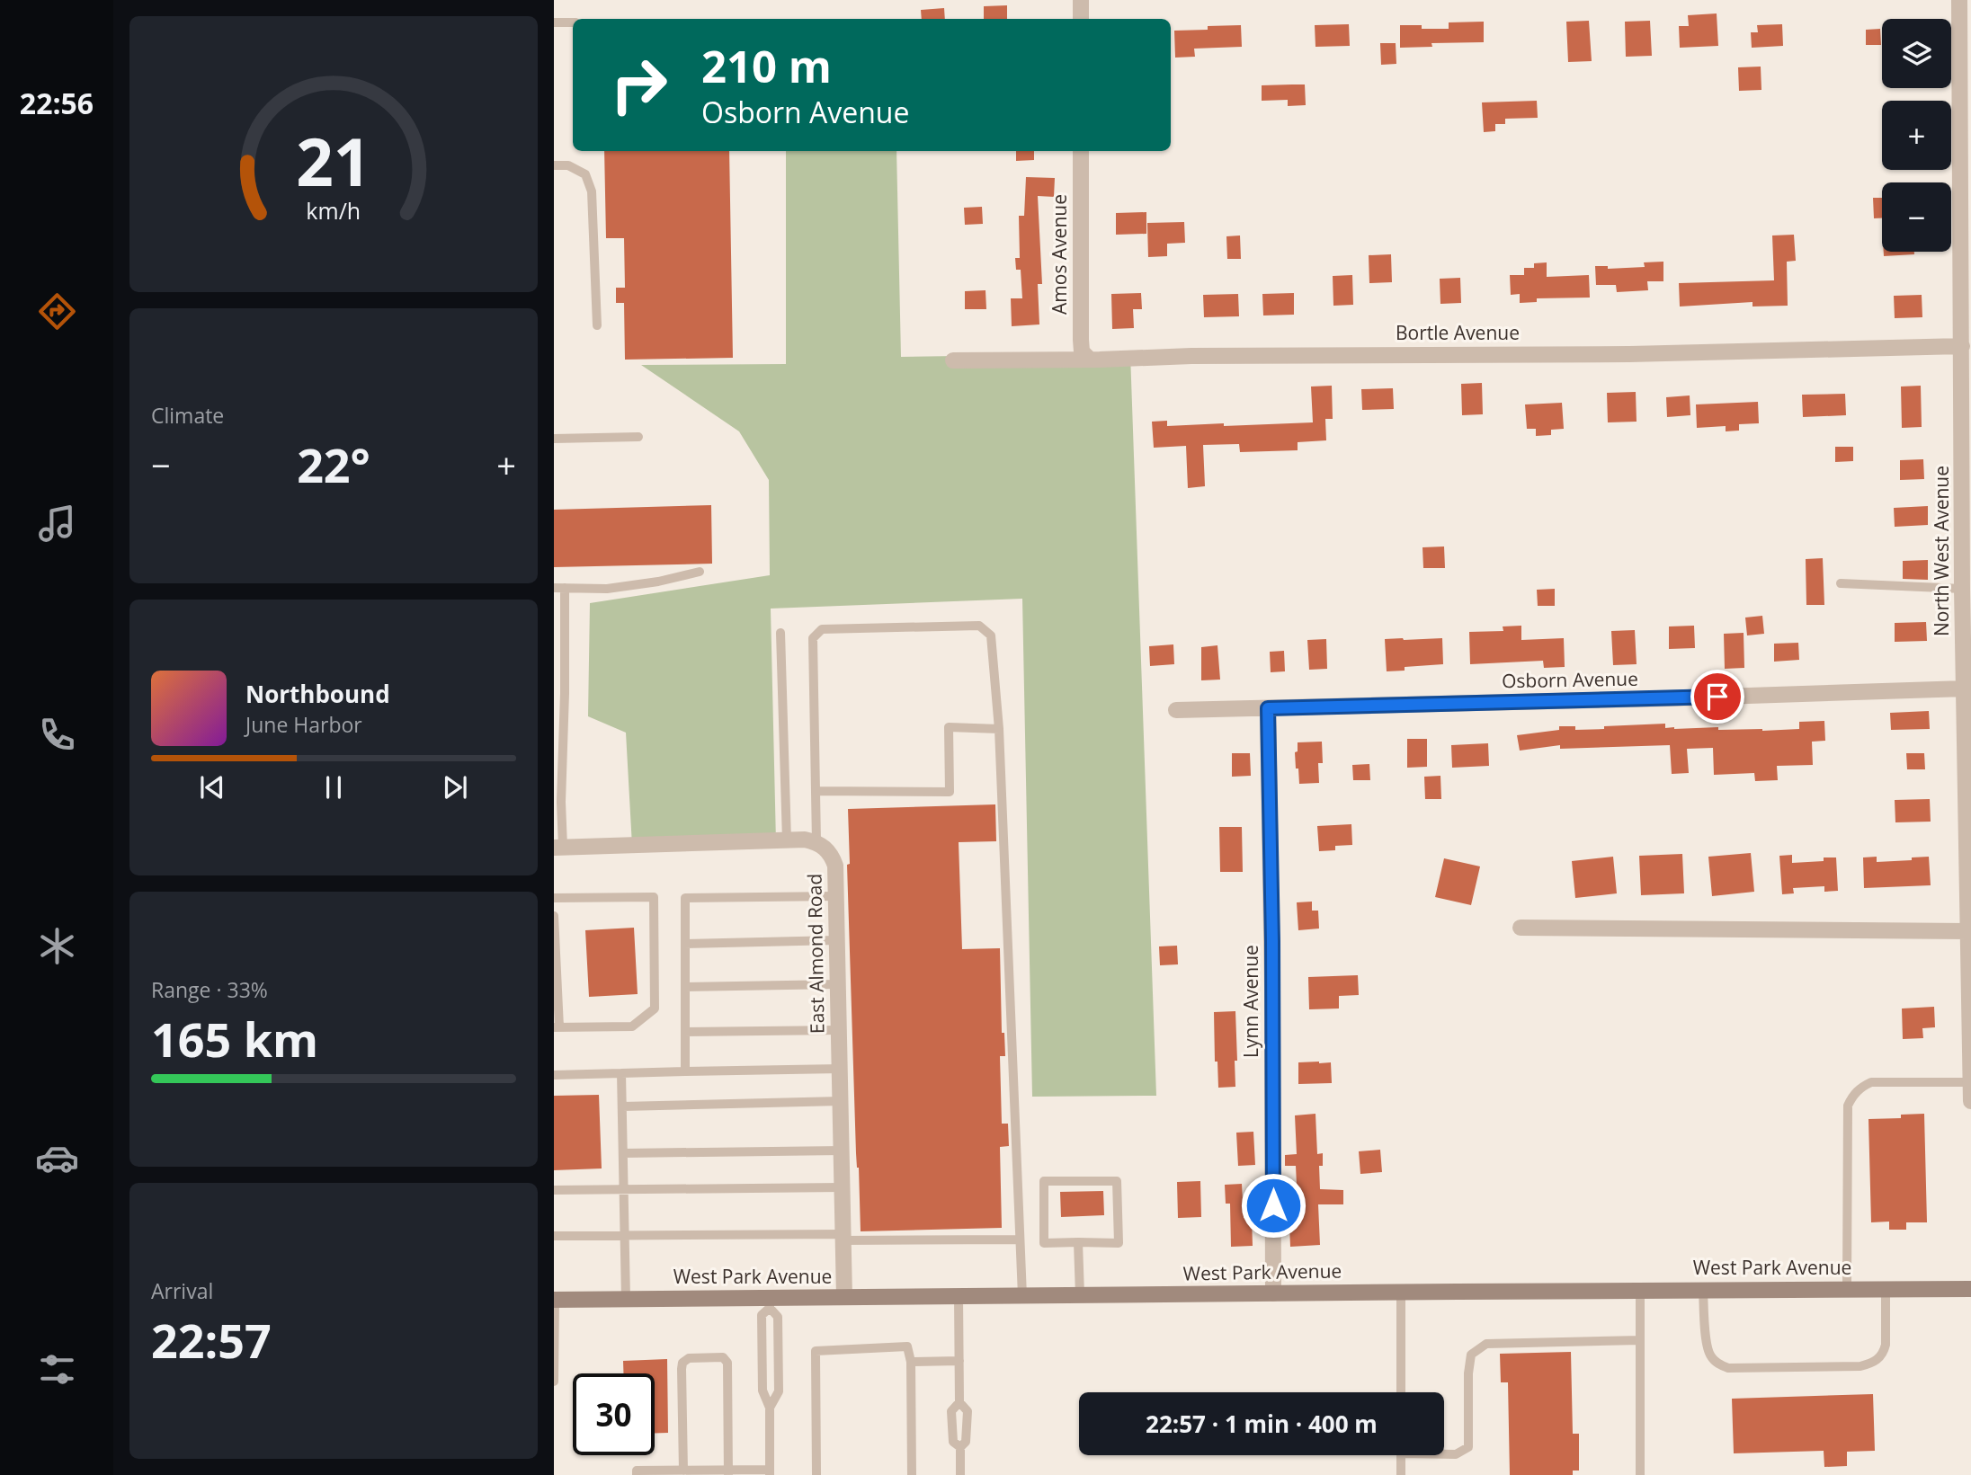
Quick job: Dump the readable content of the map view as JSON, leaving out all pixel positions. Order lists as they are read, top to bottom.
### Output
{
  "streets": {
    "main road": ["West Park Avenue"],
    "street": [
      "Amos Avenue",
      "Bortle Avenue",
      "North West Avenue",
      "Osborn Avenue",
      "East Almond Road",
      "Lynn Avenue"
    ]
  },
  "crossings": [
    ["Amos Avenue", "Bortle Avenue"],
    ["Bortle Avenue", "North West Avenue"],
    ["North West Avenue", "Osborn Avenue"],
    ["Osborn Avenue", "Lynn Avenue"],
    ["East Almond Road", "West Park Avenue"],
    ["Lynn Avenue", "West Park Avenue"]
  ],
  "page": {
    "tabs": "22:56",
    "map_buttons": ["+", "−"],
    "turn": ["210 m", "Osborn Avenue"],
    "tile": [
      "Climate",
      ["Range · 33%", "165 km"],
      ["Arrival", "22:57"]
    ],
    "heat": ["−", "22°", "+"],
    "song": ["Northbound", "June Harbor"],
    "limit": "30",
    "trip": "22:57 · 1 min · 400 m",
    "gauge": ["21", "km/h"]
  }
}
